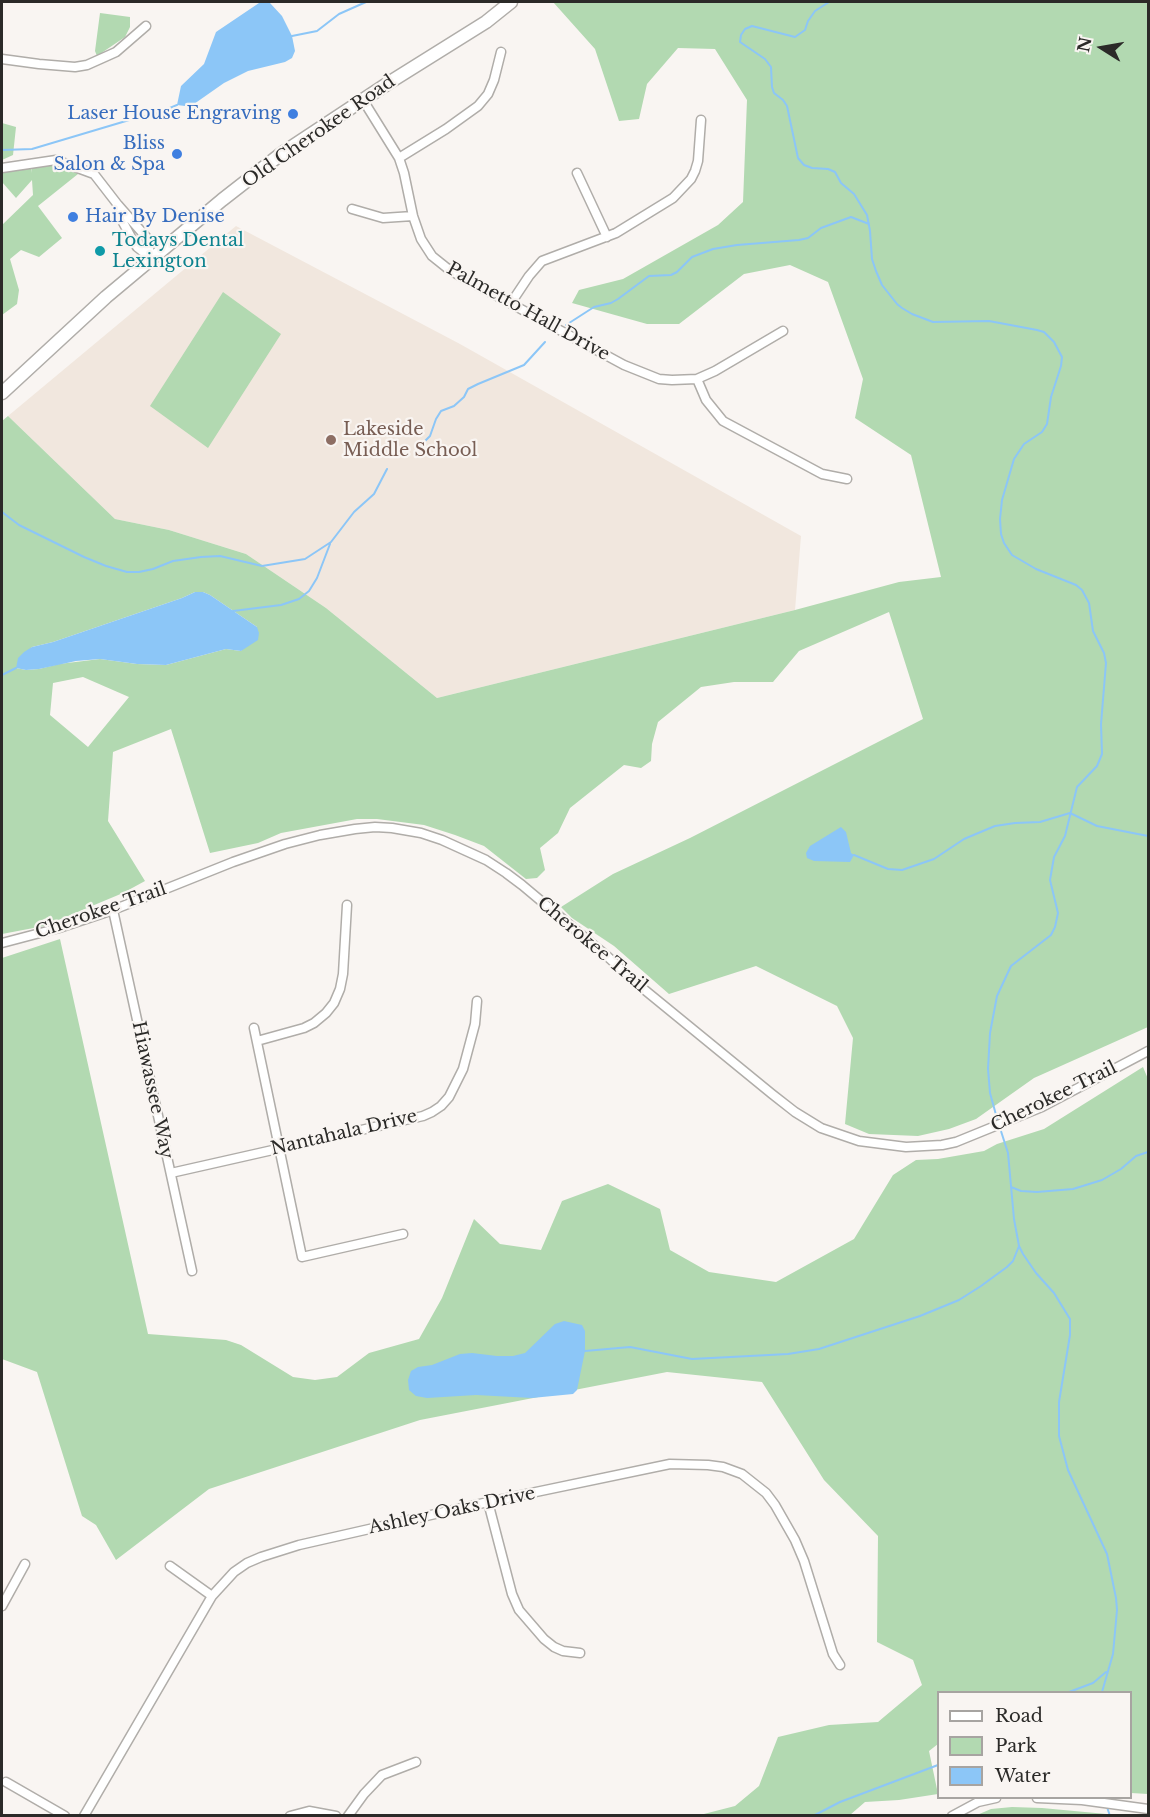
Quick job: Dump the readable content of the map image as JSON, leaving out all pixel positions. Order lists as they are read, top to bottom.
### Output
{
  "streets": {
    "street": [
      "Old Cherokee Road",
      "Palmetto Hall Drive",
      "Cherokee Trail",
      "Hiawassee Way",
      "Nantahala Drive",
      "Ashley Oaks Drive"
    ]
  },
  "crossings": [
    ["Old Cherokee Road", "Palmetto Hall Drive"],
    ["Cherokee Trail", "Hiawassee Way"],
    ["Hiawassee Way", "Nantahala Drive"]
  ],
  "places": [
    "Laser House Engraving",
    "Bliss Salon & Spa",
    "Hair By Denise",
    "Todays Dental Lexington",
    "Lakeside Middle School"
  ],
  "legend": ["Road", "Park", "Water"],
  "north": "left"
}
